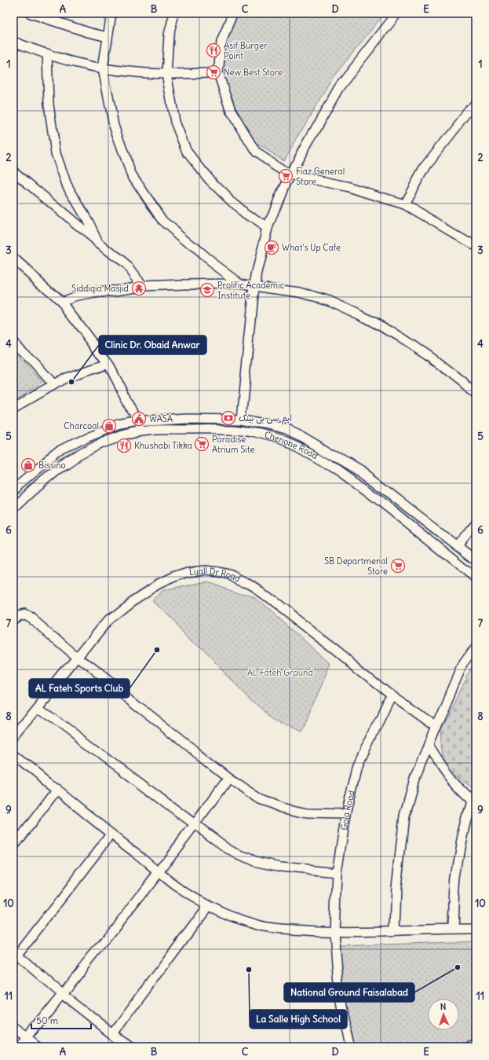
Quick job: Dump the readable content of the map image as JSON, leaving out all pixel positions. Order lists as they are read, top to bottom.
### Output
{
  "streets": {
    "street": ["Chenone Road", "Lyall Dr Road", "Gola Road"]
  },
  "crossings": [
    ["Lyall Dr Road", "Gola Road"]
  ],
  "parks": ["AL Fateh Ground"],
  "places": {
    "restaurant": ["Asif Burger Point", "Khushabi Tikka"],
    "supermarket": [
      "New Best Store",
      "Fiaz General Store",
      "Paradise Atrium Site",
      "SB Departmenal Store"
    ],
    "cafe": ["What's Up Cafe"],
    "temple": ["Siddiqia Masjid"],
    "school or university": ["Prolific Academic Institute"],
    "other": [
      "Clinic Dr. Obaid Anwar",
      "AL Fateh Sports Club",
      "National Ground Faisalabad",
      "La Salle High School"
    ],
    "bank": ["ایم سی بی بینک"],
    "public building": ["WASA"],
    "shop": ["Charcoal", "Bissino"]
  },
  "scale_bar": "50 m",
  "north": "top",
  "grid": {
    "columns": [
      "A",
      "B",
      "C",
      "D",
      "E"
    ],
    "rows": [
      "1",
      "2",
      "3",
      "4",
      "5",
      "6",
      "7",
      "8",
      "9",
      "10",
      "11"
    ]
  }
}
